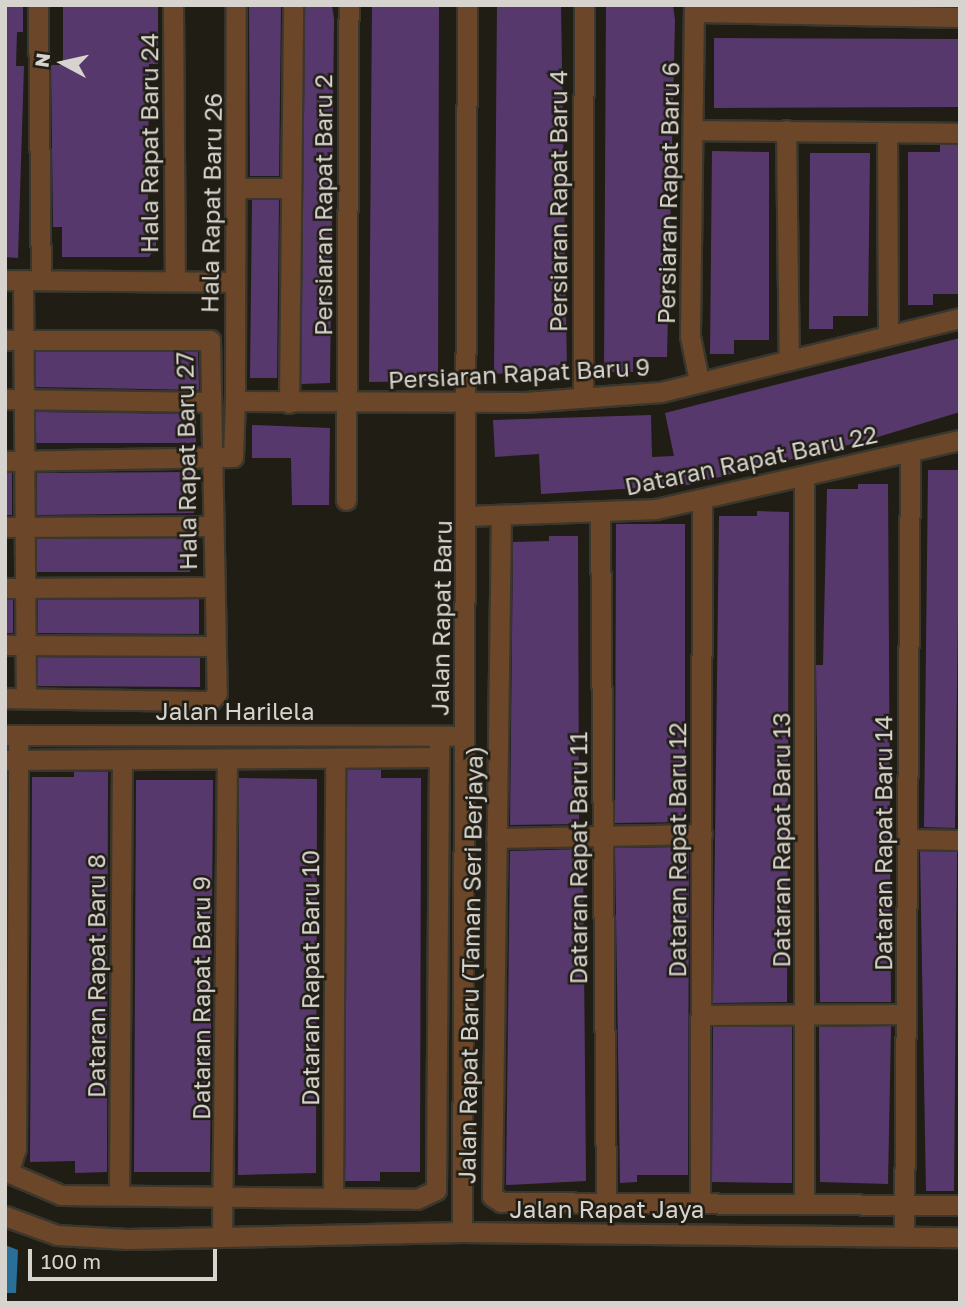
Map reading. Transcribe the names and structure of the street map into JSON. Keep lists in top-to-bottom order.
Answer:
{
  "streets": {
    "street": [
      "Hala Rapat Baru 24",
      "Persiaran Rapat Baru 6",
      "Persiaran Rapat Baru 4",
      "Hala Rapat Baru 26",
      "Persiaran Rapat Baru 2",
      "Persiaran Rapat Baru 9",
      "Dataran Rapat Baru 22",
      "Hala Rapat Baru 27",
      "Jalan Rapat Baru",
      "Jalan Harilela",
      "Dataran Rapat Baru 13",
      "Dataran Rapat Baru 14",
      "Dataran Rapat Baru 12",
      "Dataran Rapat Baru 11",
      "Jalan Rapat Baru (Taman Seri Berjaya)",
      "Dataran Rapat Baru 8",
      "Dataran Rapat Baru 10",
      "Dataran Rapat Baru 9",
      "Jalan Rapat Jaya"
    ]
  },
  "crossings": [
    ["Persiaran Rapat Baru 6", "Persiaran Rapat Baru 9"],
    ["Persiaran Rapat Baru 4", "Persiaran Rapat Baru 9"],
    ["Hala Rapat Baru 26", "Persiaran Rapat Baru 9"],
    ["Persiaran Rapat Baru 2", "Persiaran Rapat Baru 9"],
    ["Persiaran Rapat Baru 9", "Jalan Rapat Baru"],
    ["Dataran Rapat Baru 22", "Jalan Rapat Baru"],
    ["Dataran Rapat Baru 22", "Dataran Rapat Baru 13"],
    ["Dataran Rapat Baru 22", "Dataran Rapat Baru 14"],
    ["Dataran Rapat Baru 22", "Dataran Rapat Baru 12"],
    ["Dataran Rapat Baru 22", "Dataran Rapat Baru 11"],
    ["Dataran Rapat Baru 22", "Jalan Rapat Baru (Taman Seri Berjaya)"],
    ["Jalan Rapat Baru", "Jalan Harilela"],
    ["Jalan Rapat Baru", "Dataran Rapat Baru 10"],
    ["Jalan Rapat Baru", "Jalan Rapat Jaya"],
    ["Dataran Rapat Baru 13", "Jalan Rapat Baru (Taman Seri Berjaya)"],
    ["Dataran Rapat Baru 14", "Jalan Rapat Baru (Taman Seri Berjaya)"],
    ["Dataran Rapat Baru 14", "Jalan Rapat Jaya"],
    ["Dataran Rapat Baru 12", "Jalan Rapat Baru (Taman Seri Berjaya)"],
    ["Dataran Rapat Baru 11", "Jalan Rapat Baru (Taman Seri Berjaya)"],
    ["Dataran Rapat Baru 9", "Jalan Rapat Jaya"]
  ],
  "scale_bar": "100 m",
  "north": "left"
}
